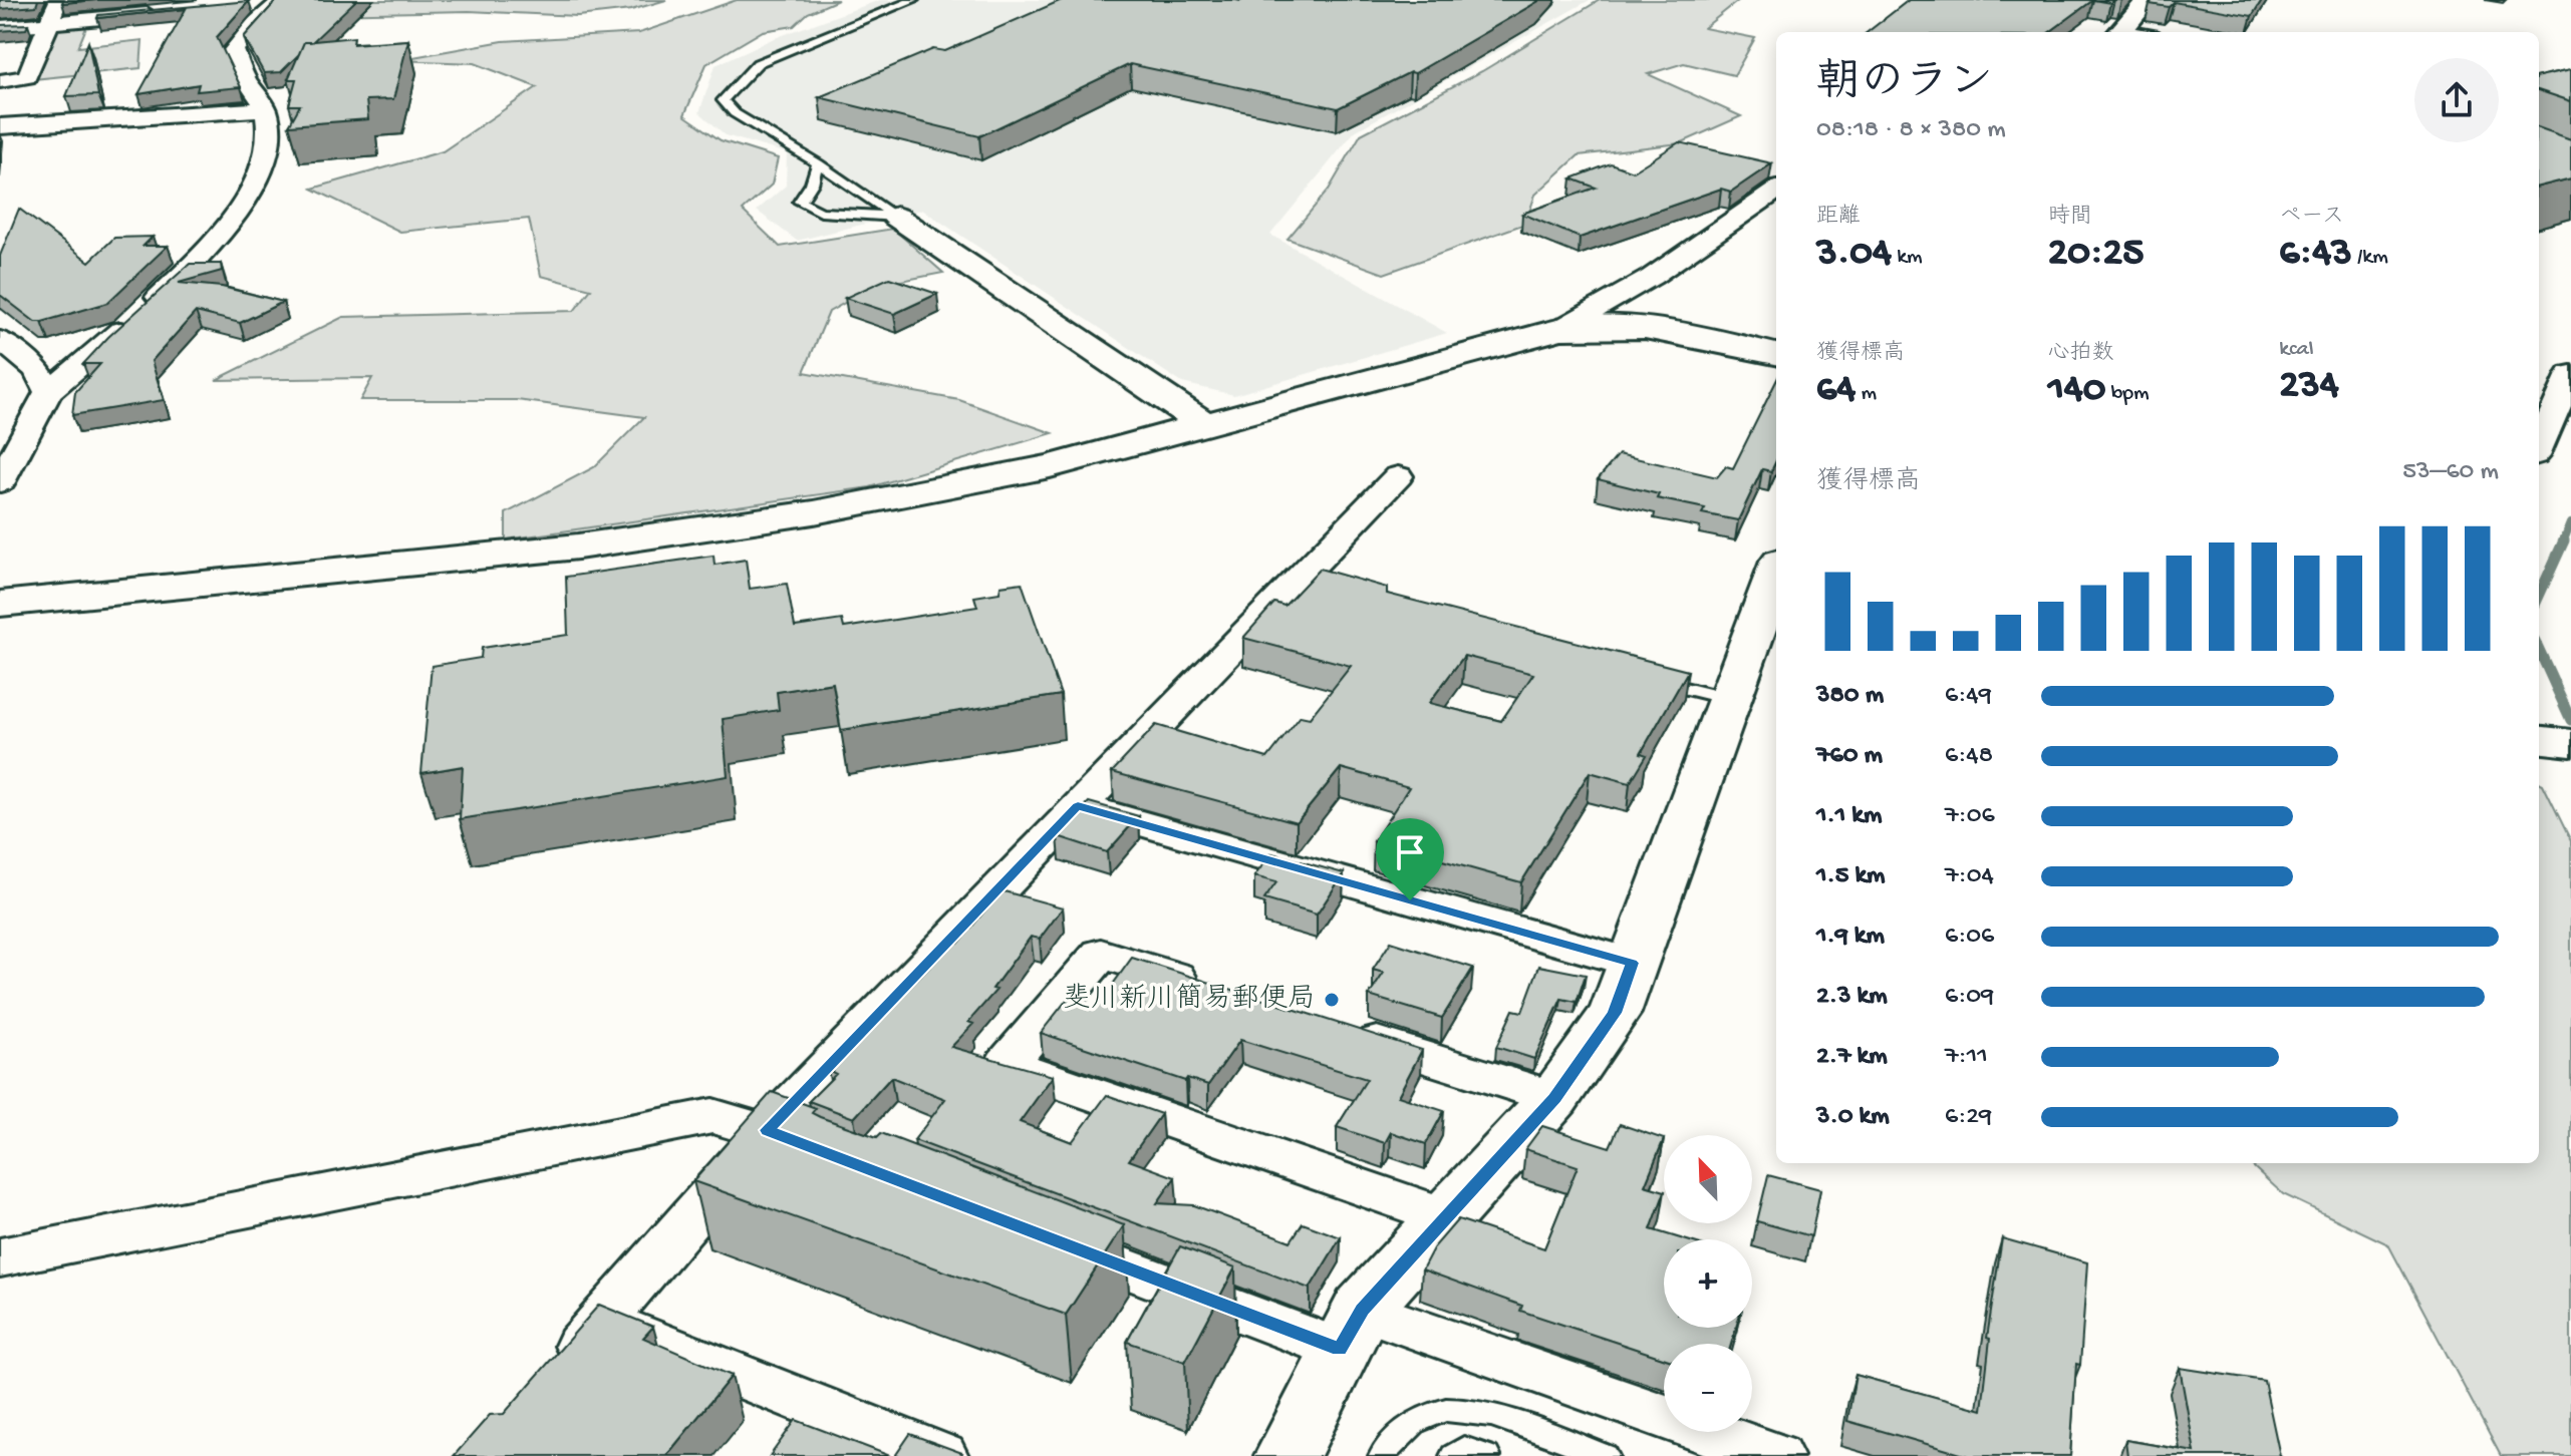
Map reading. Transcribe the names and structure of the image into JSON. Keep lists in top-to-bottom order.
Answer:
{
  "places": ["斐川新川簡易郵便局"],
  "north": "top left",
  "page": {
    "heading": ["朝のラン", "08:18 · 8 × 380 m"],
    "stats": [
      ["距離", "3.04 km"],
      ["時間", "20:25"],
      ["ペース", "6:43 /km"],
      ["獲得標高", "64 m"],
      ["心拍数", "140 bpm"],
      ["kcal", "234"]
    ],
    "chart": ["獲得標高", "53–60 m"],
    "list": [
      {
        "name": "380 m",
        "note": "6:49"
      },
      {
        "name": "760 m",
        "note": "6:48"
      },
      {
        "name": "1.1 km",
        "note": "7:06"
      },
      {
        "name": "1.5 km",
        "note": "7:04"
      },
      {
        "name": "1.9 km",
        "note": "6:06"
      },
      {
        "name": "2.3 km",
        "note": "6:09"
      },
      {
        "name": "2.7 km",
        "note": "7:11"
      },
      {
        "name": "3.0 km",
        "note": "6:29"
      }
    ],
    "map_buttons": ["+", "−"]
  }
}
